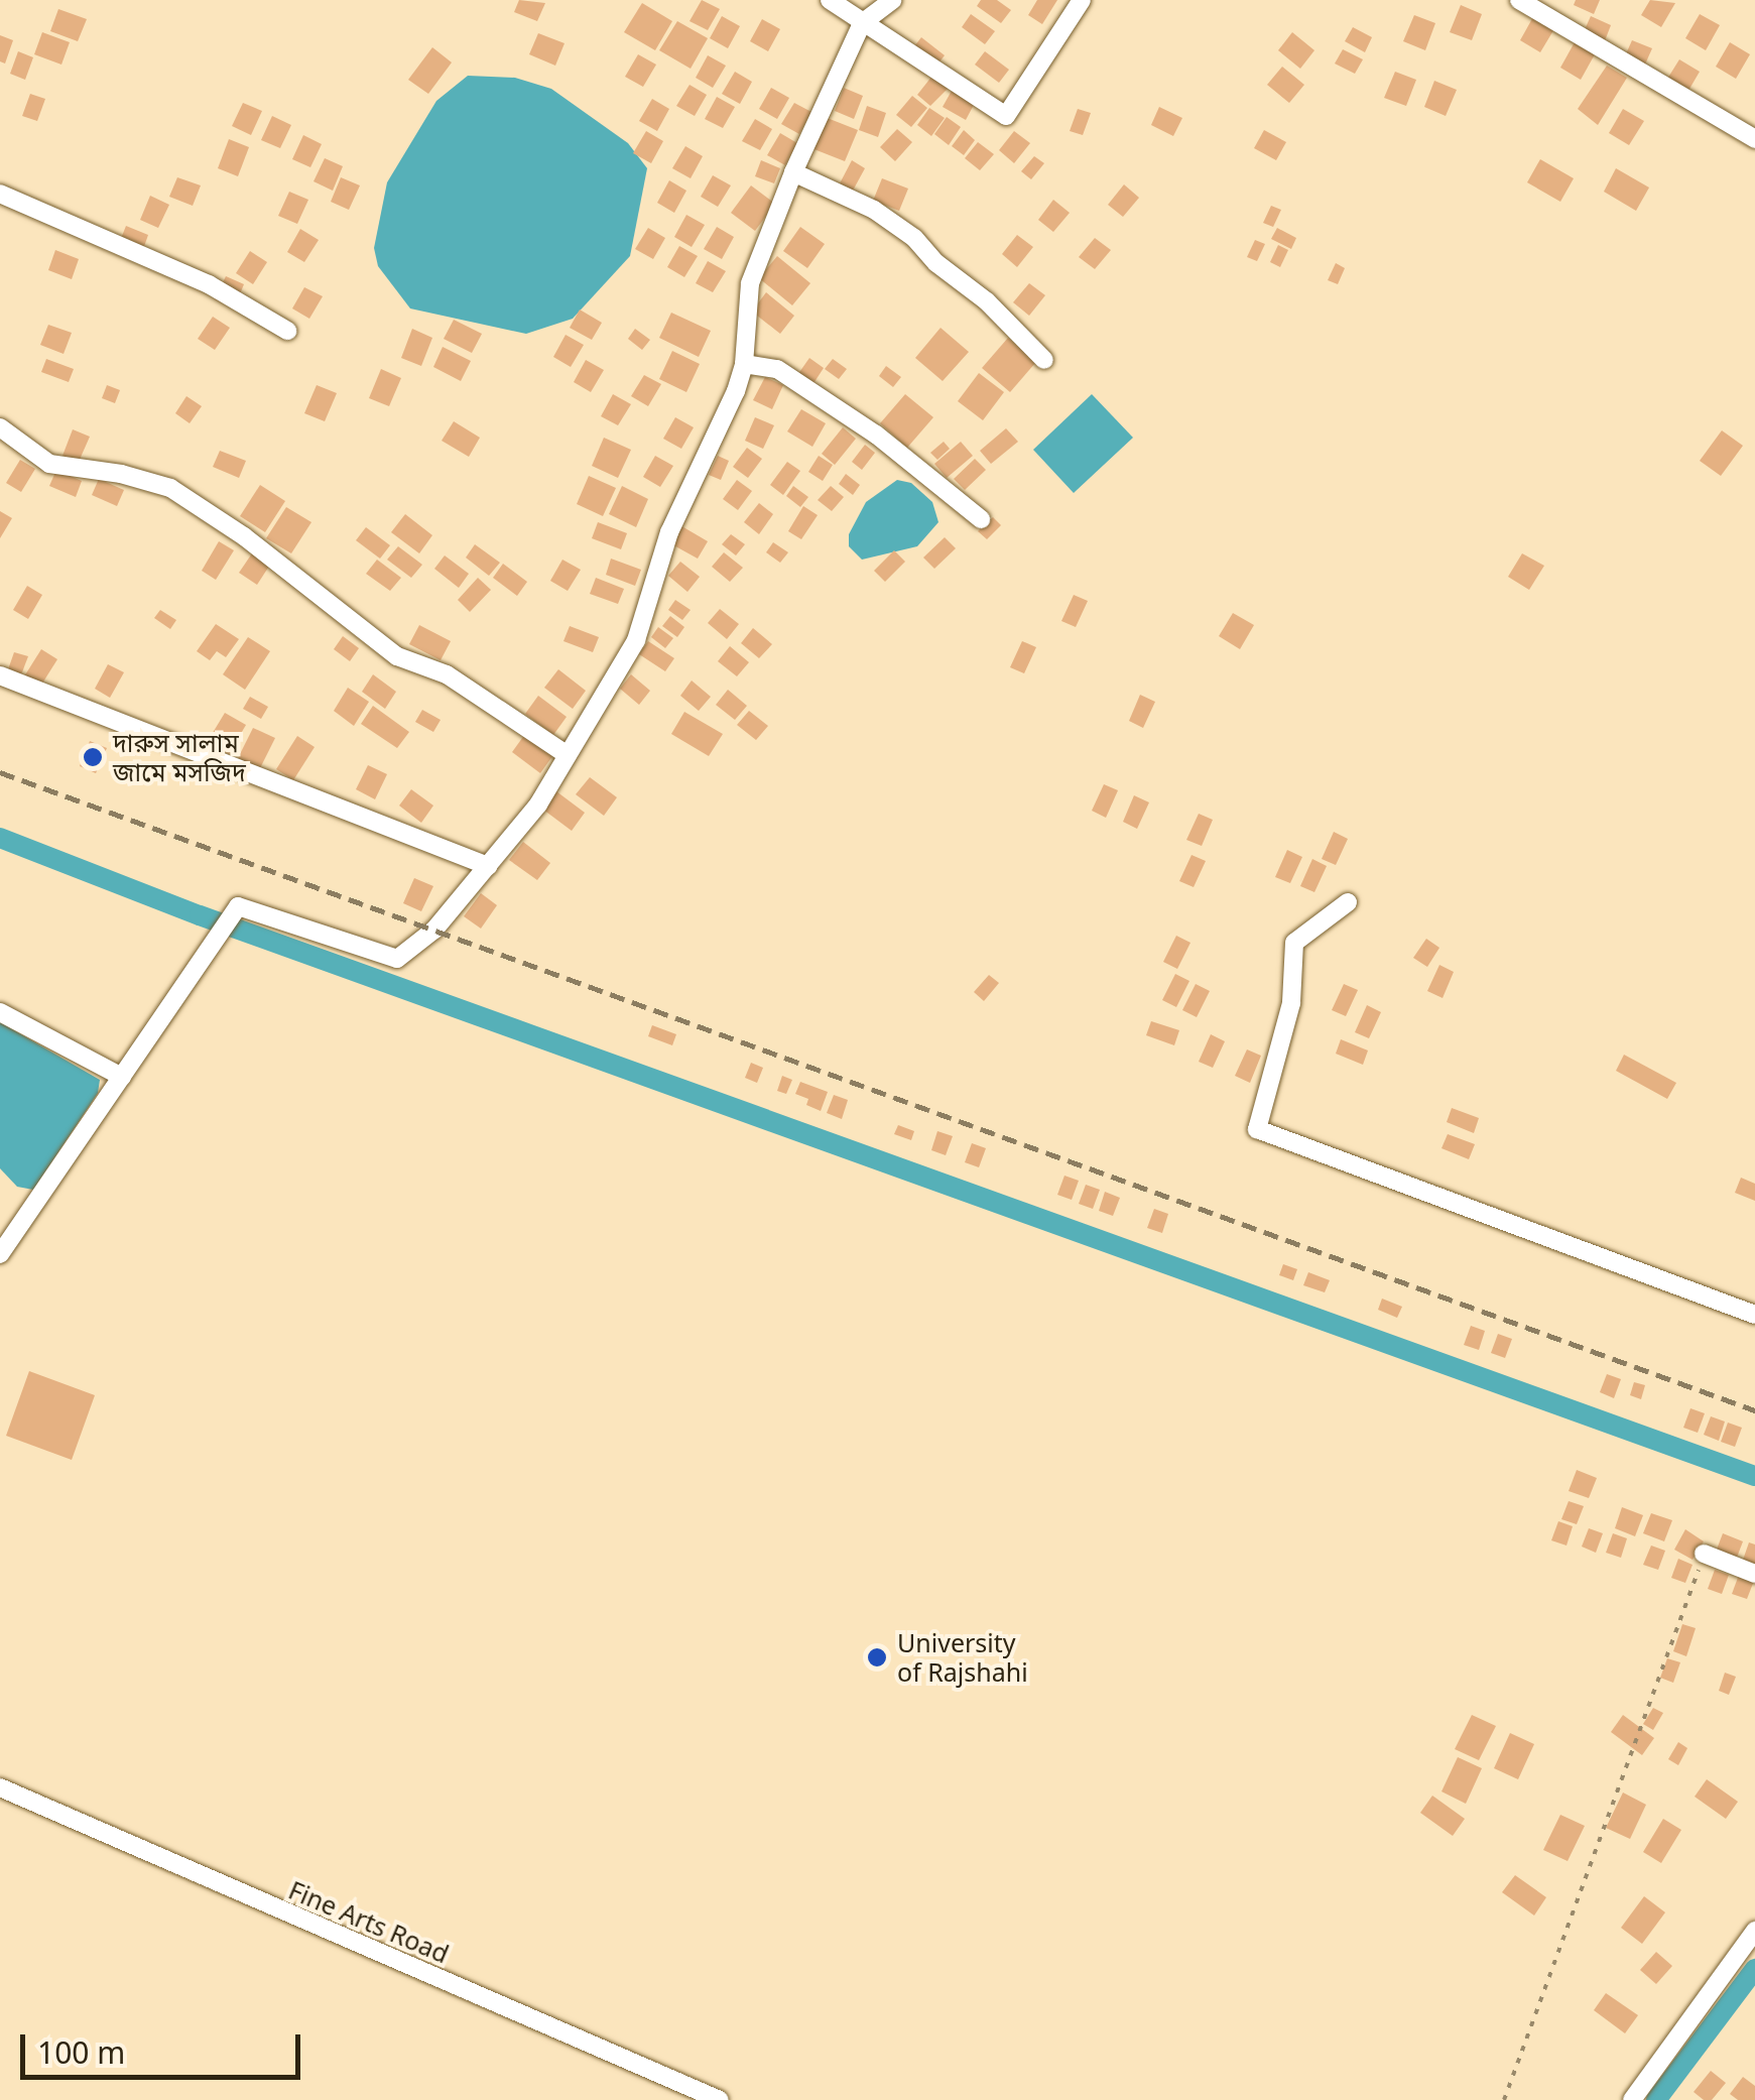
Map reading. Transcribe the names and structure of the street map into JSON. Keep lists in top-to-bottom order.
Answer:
{
  "streets": {
    "street": ["Fine Arts Road"]
  },
  "places": ["দারুস সালাম জামে মসজিদ", "University of Rajshahi"],
  "scale_bar": "100 m"
}
